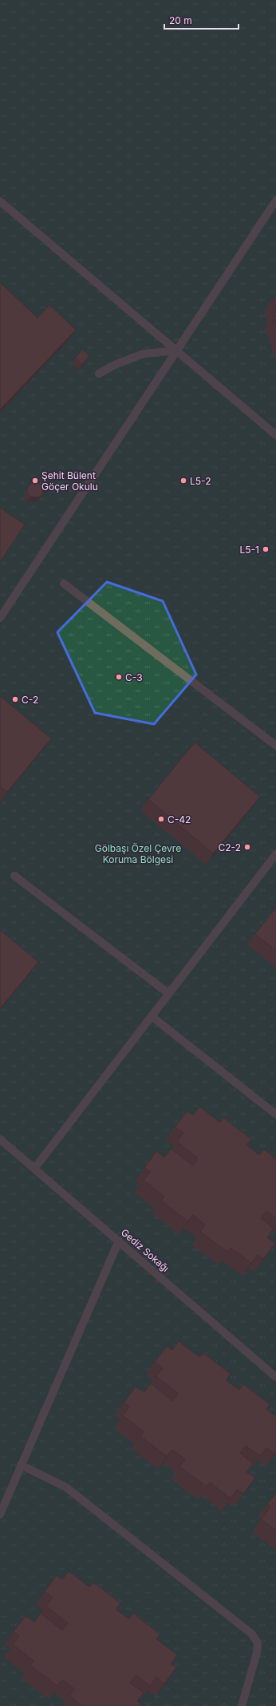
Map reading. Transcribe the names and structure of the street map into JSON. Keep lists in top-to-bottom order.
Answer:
{
  "streets": {
    "street": ["Gediz Sokağı"]
  },
  "parks": ["Gölbaşı Özel Çevre Koruma Bölgesi"],
  "places": [
    "Şehit Bülent Göçer Okulu",
    "L5-2",
    "L5-1",
    "C-3",
    "C-2",
    "C-42",
    "C2-2"
  ],
  "scale_bar": "20 m"
}
